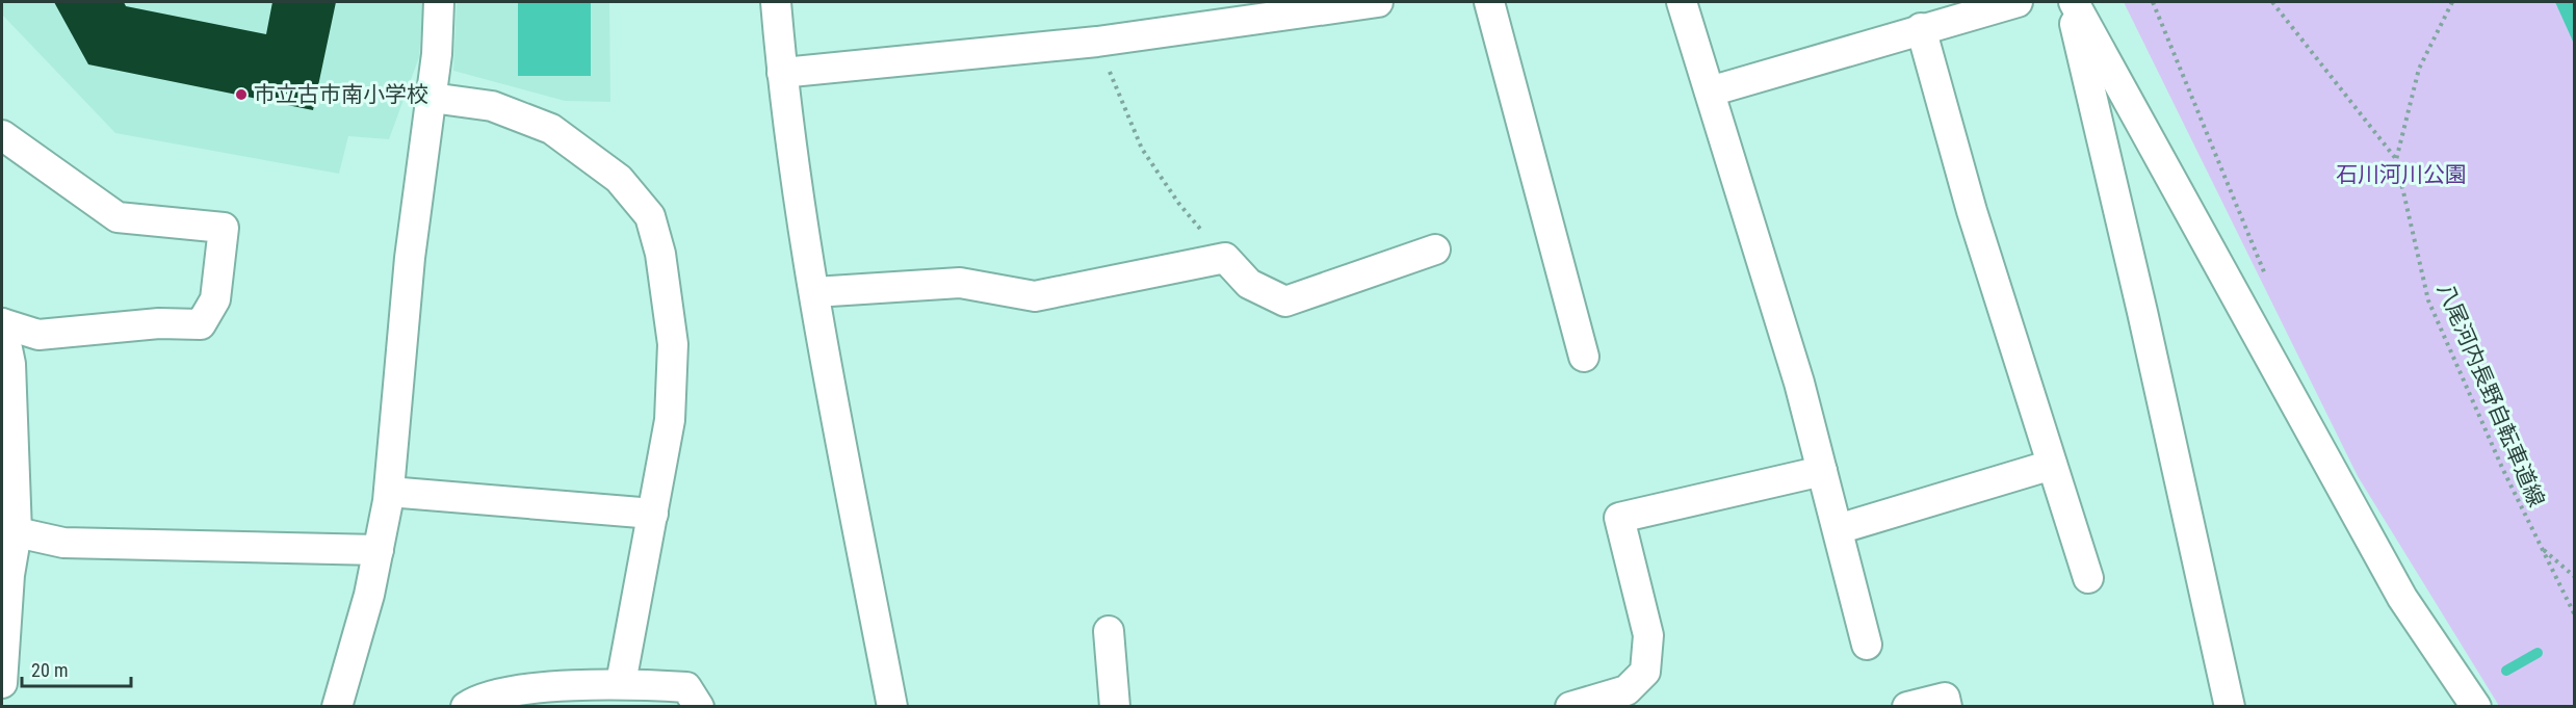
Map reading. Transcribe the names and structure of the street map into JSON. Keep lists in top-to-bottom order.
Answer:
{
  "streets": {
    "path": ["八尾河内長野自転車道線"]
  },
  "parks": ["石川河川公園"],
  "places": ["市立古市南小学校"],
  "scale_bar": "20 m"
}
